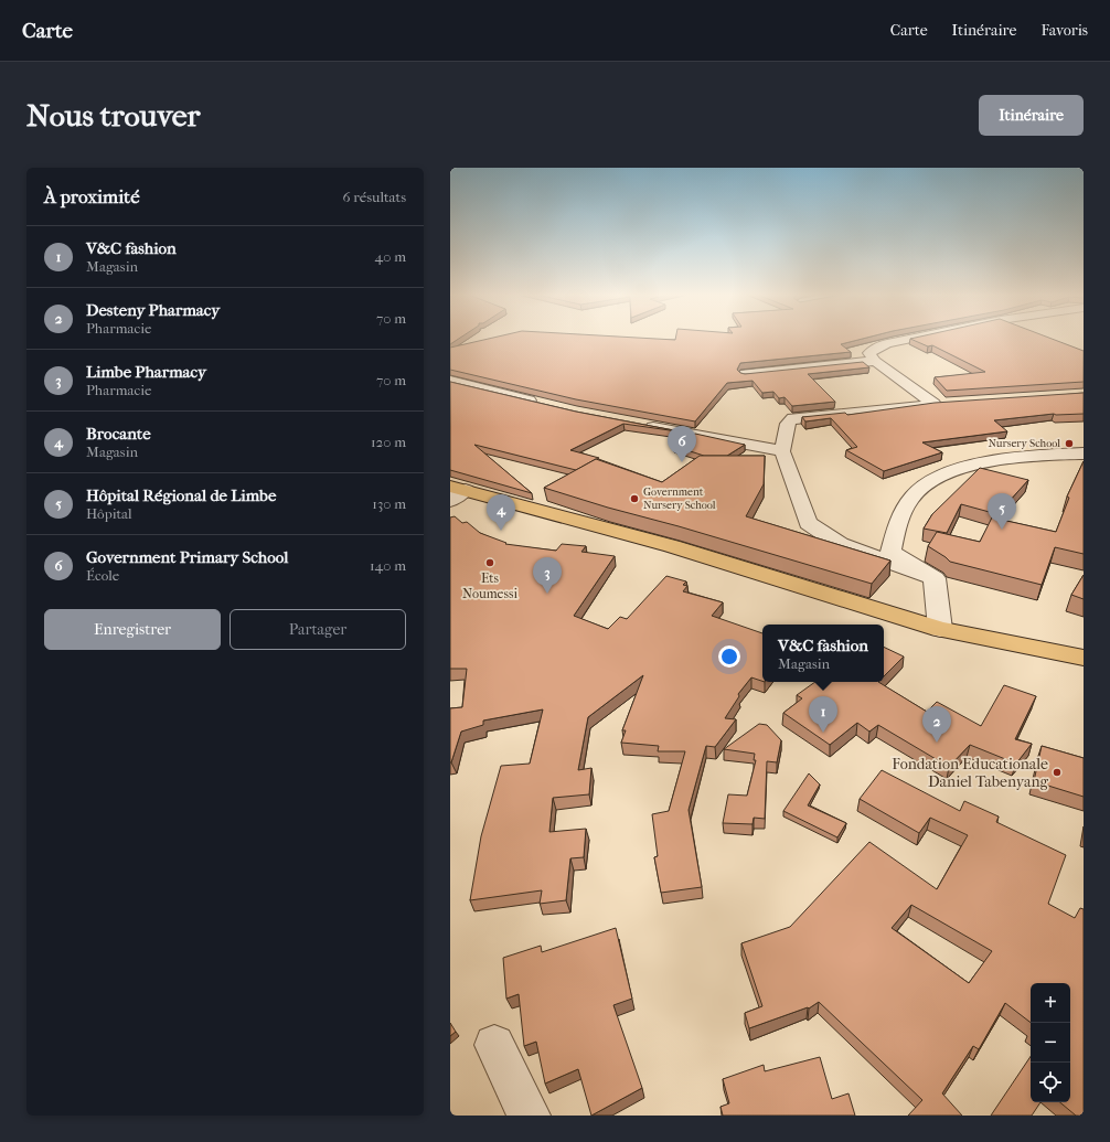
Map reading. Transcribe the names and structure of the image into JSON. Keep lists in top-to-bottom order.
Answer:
{
  "places": [
    "Nursery School",
    "Government Nursery School",
    "Ets Noumessi",
    "Fondation Educationale Daniel Tabenyang"
  ],
  "page": {
    "header": "Carte",
    "nav": ["Carte", "Itinéraire", "Favoris"],
    "buttons": [
      "Itinéraire",
      ["Enregistrer", "Partager"]
    ],
    "title": "Nous trouver",
    "heading": ["À proximité", "6 résultats"],
    "list": [
      {
        "mark": "1",
        "name": "V&C fashion",
        "note": "Magasin",
        "value": "40 m"
      },
      {
        "mark": "2",
        "name": "Desteny Pharmacy",
        "note": "Pharmacie",
        "value": "70 m"
      },
      {
        "mark": "3",
        "name": "Limbe Pharmacy",
        "note": "Pharmacie",
        "value": "70 m"
      },
      {
        "mark": "4",
        "name": "Brocante",
        "note": "Magasin",
        "value": "120 m"
      },
      {
        "mark": "5",
        "name": "Hôpital Régional de Limbe",
        "note": "Hôpital",
        "value": "130 m"
      },
      {
        "mark": "6",
        "name": "Government Primary School",
        "note": "École",
        "value": "140 m"
      }
    ],
    "pins": [
      "6",
      "5",
      "4",
      "3",
      "1",
      "2"
    ],
    "popup": ["V&C fashion", "Magasin"],
    "map_buttons": ["+", "−"]
  }
}
